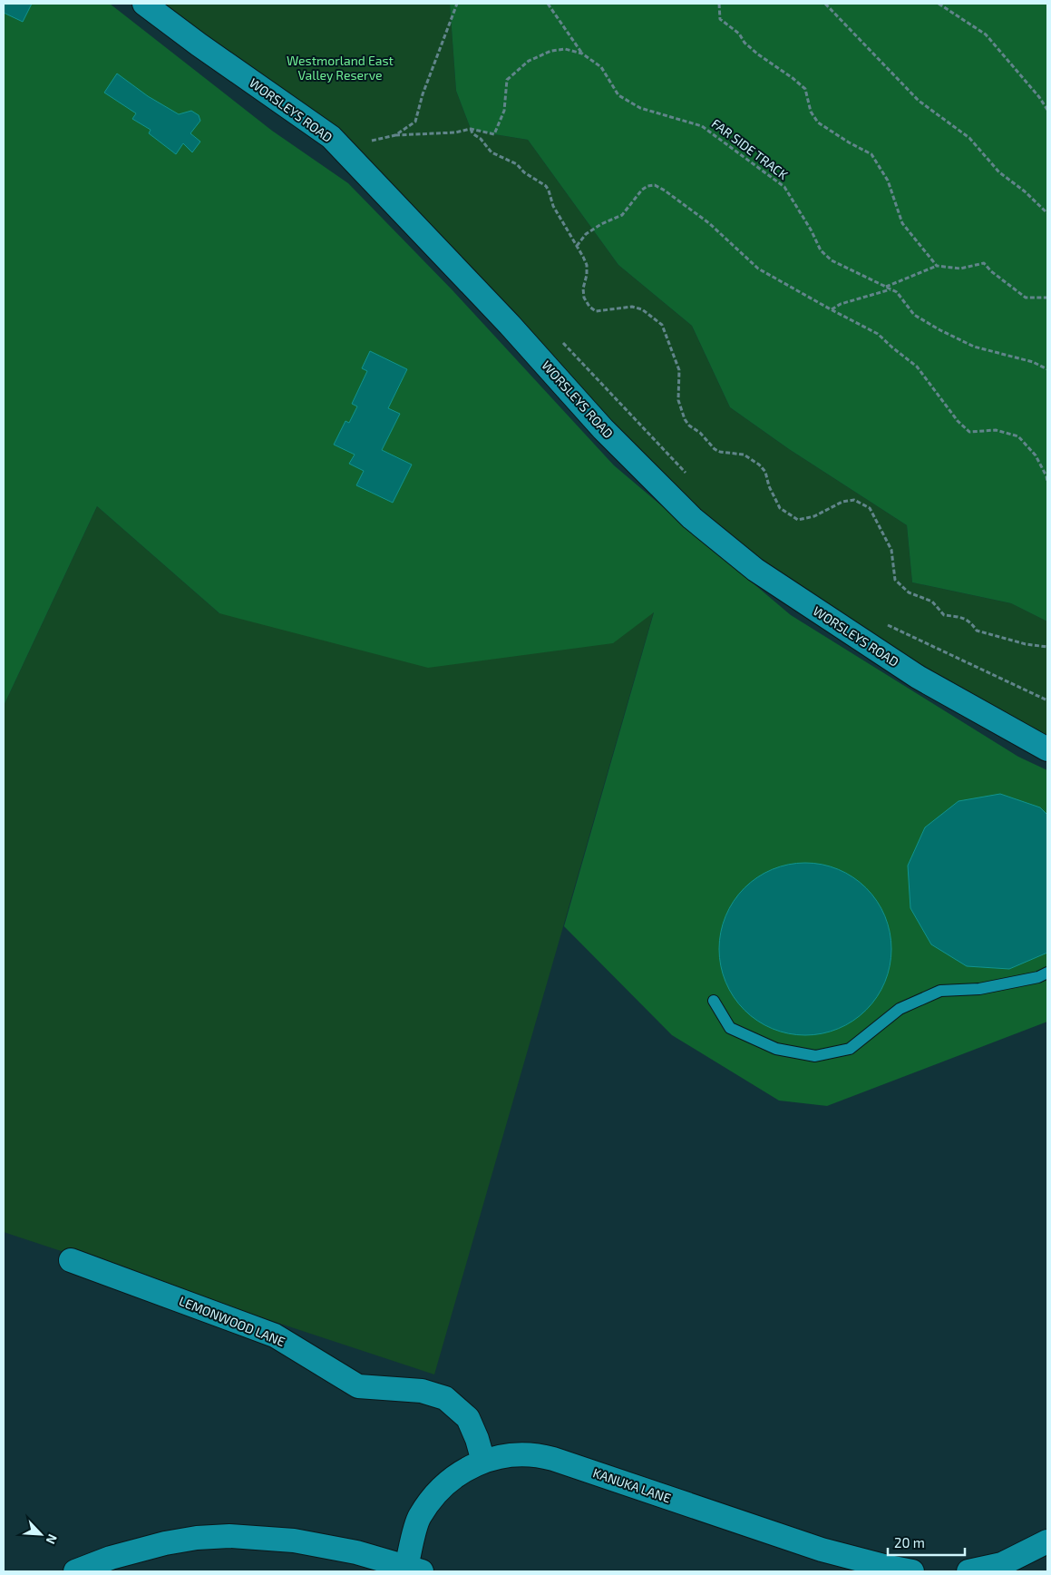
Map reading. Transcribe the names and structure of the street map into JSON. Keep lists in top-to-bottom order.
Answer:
{
  "streets": {
    "street": ["WORSLEYS ROAD", "LEMONWOOD LANE", "KANUKA LANE"],
    "path": ["FAR SIDE TRACK"]
  },
  "crossings": [
    ["LEMONWOOD LANE", "KANUKA LANE"]
  ],
  "parks": ["Westmorland East Valley Reserve"],
  "scale_bar": "20 m",
  "north": "bottom right"
}
